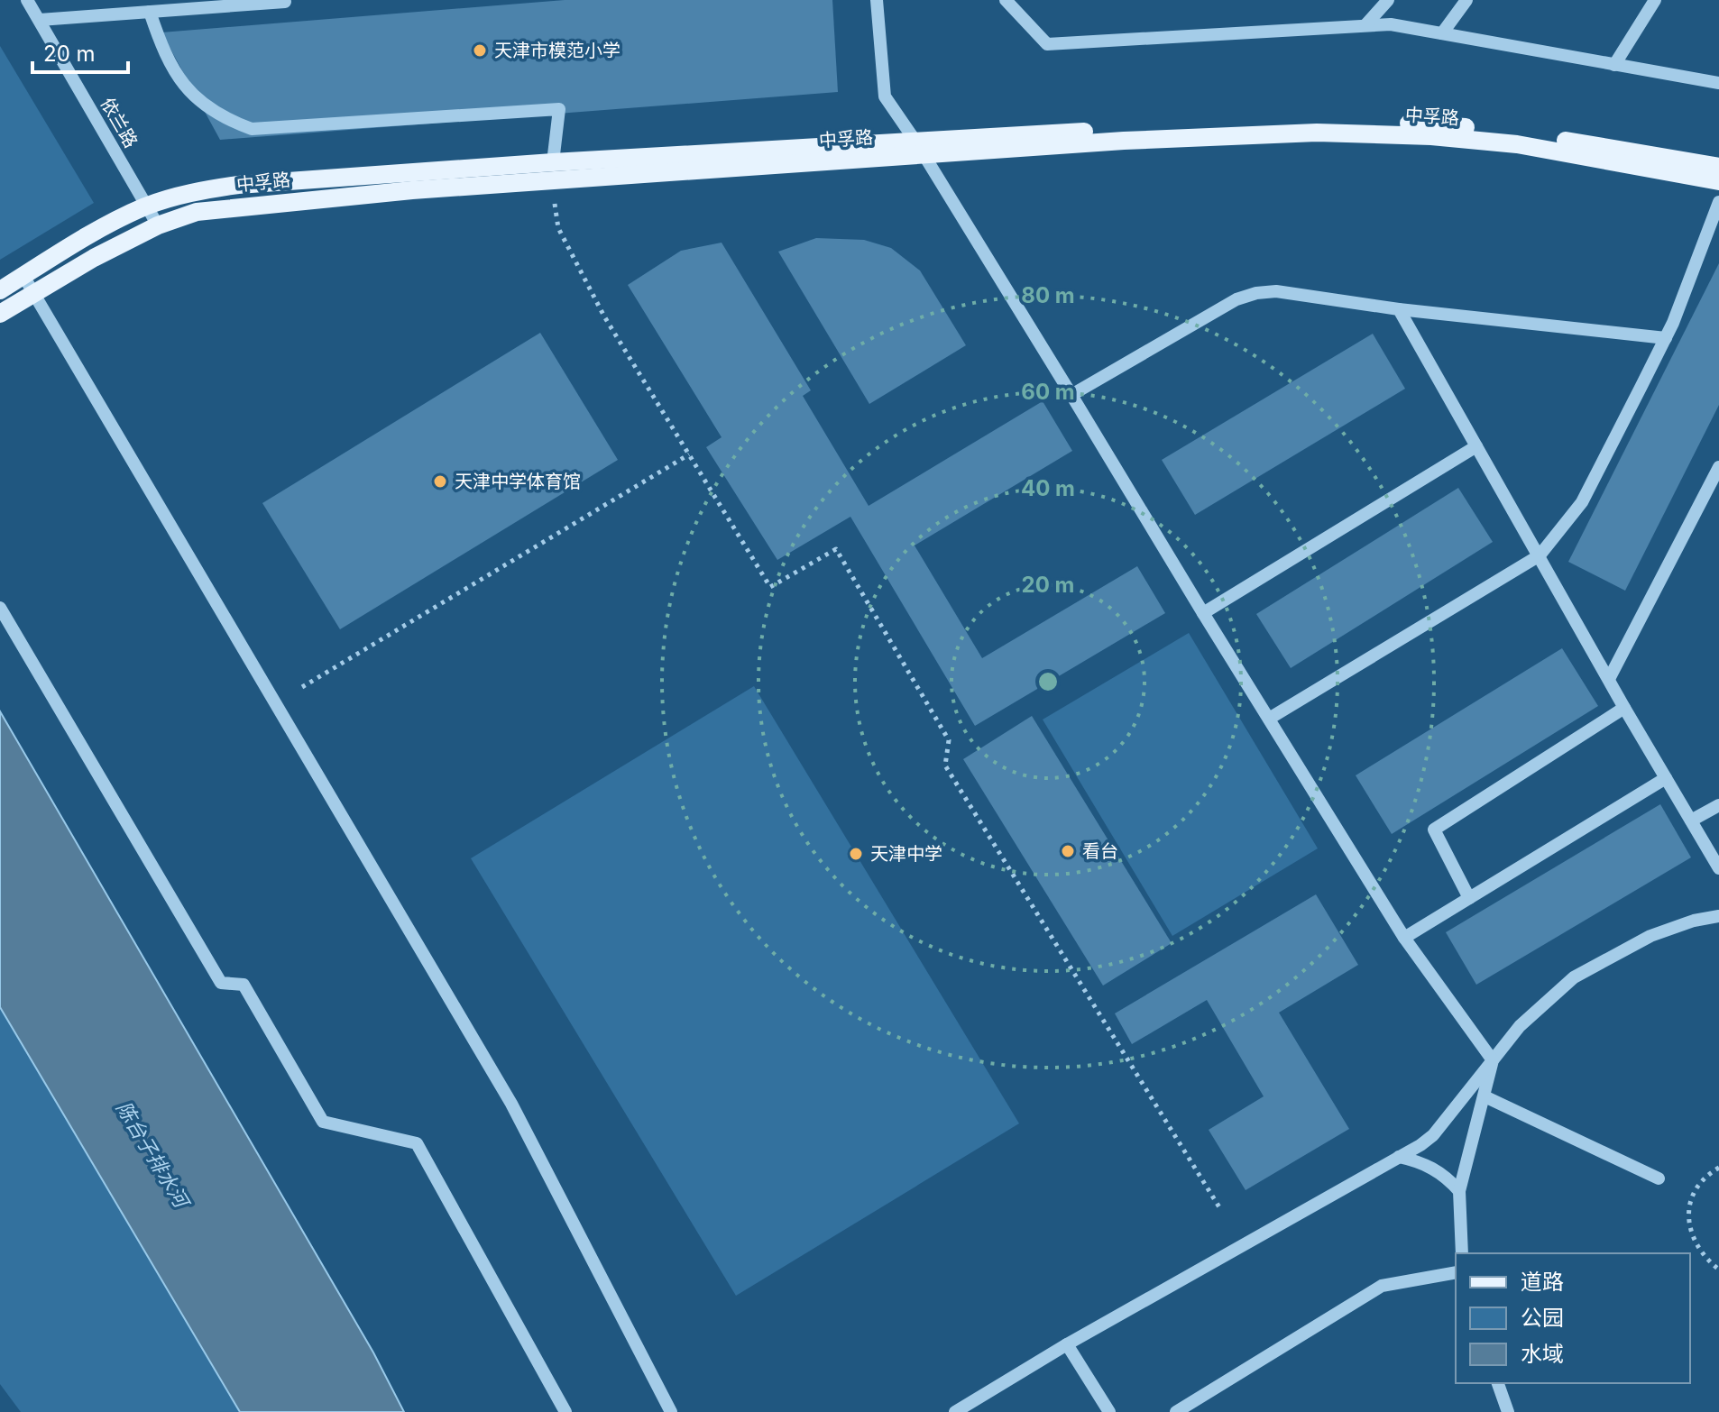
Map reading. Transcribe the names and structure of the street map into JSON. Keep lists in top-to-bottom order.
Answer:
{
  "streets": {
    "main road": ["中孚路"],
    "street": ["依兰路"]
  },
  "crossings": [
    ["中孚路", "依兰路"]
  ],
  "water": ["陈台子排水河"],
  "places": [
    "天津市模范小学",
    "天津中学体育馆",
    "看台",
    "天津中学"
  ],
  "legend": ["道路", "公园", "水域"],
  "scale_bar": "20 m",
  "rings": [
    "80 m",
    "60 m",
    "40 m",
    "20 m"
  ]
}
